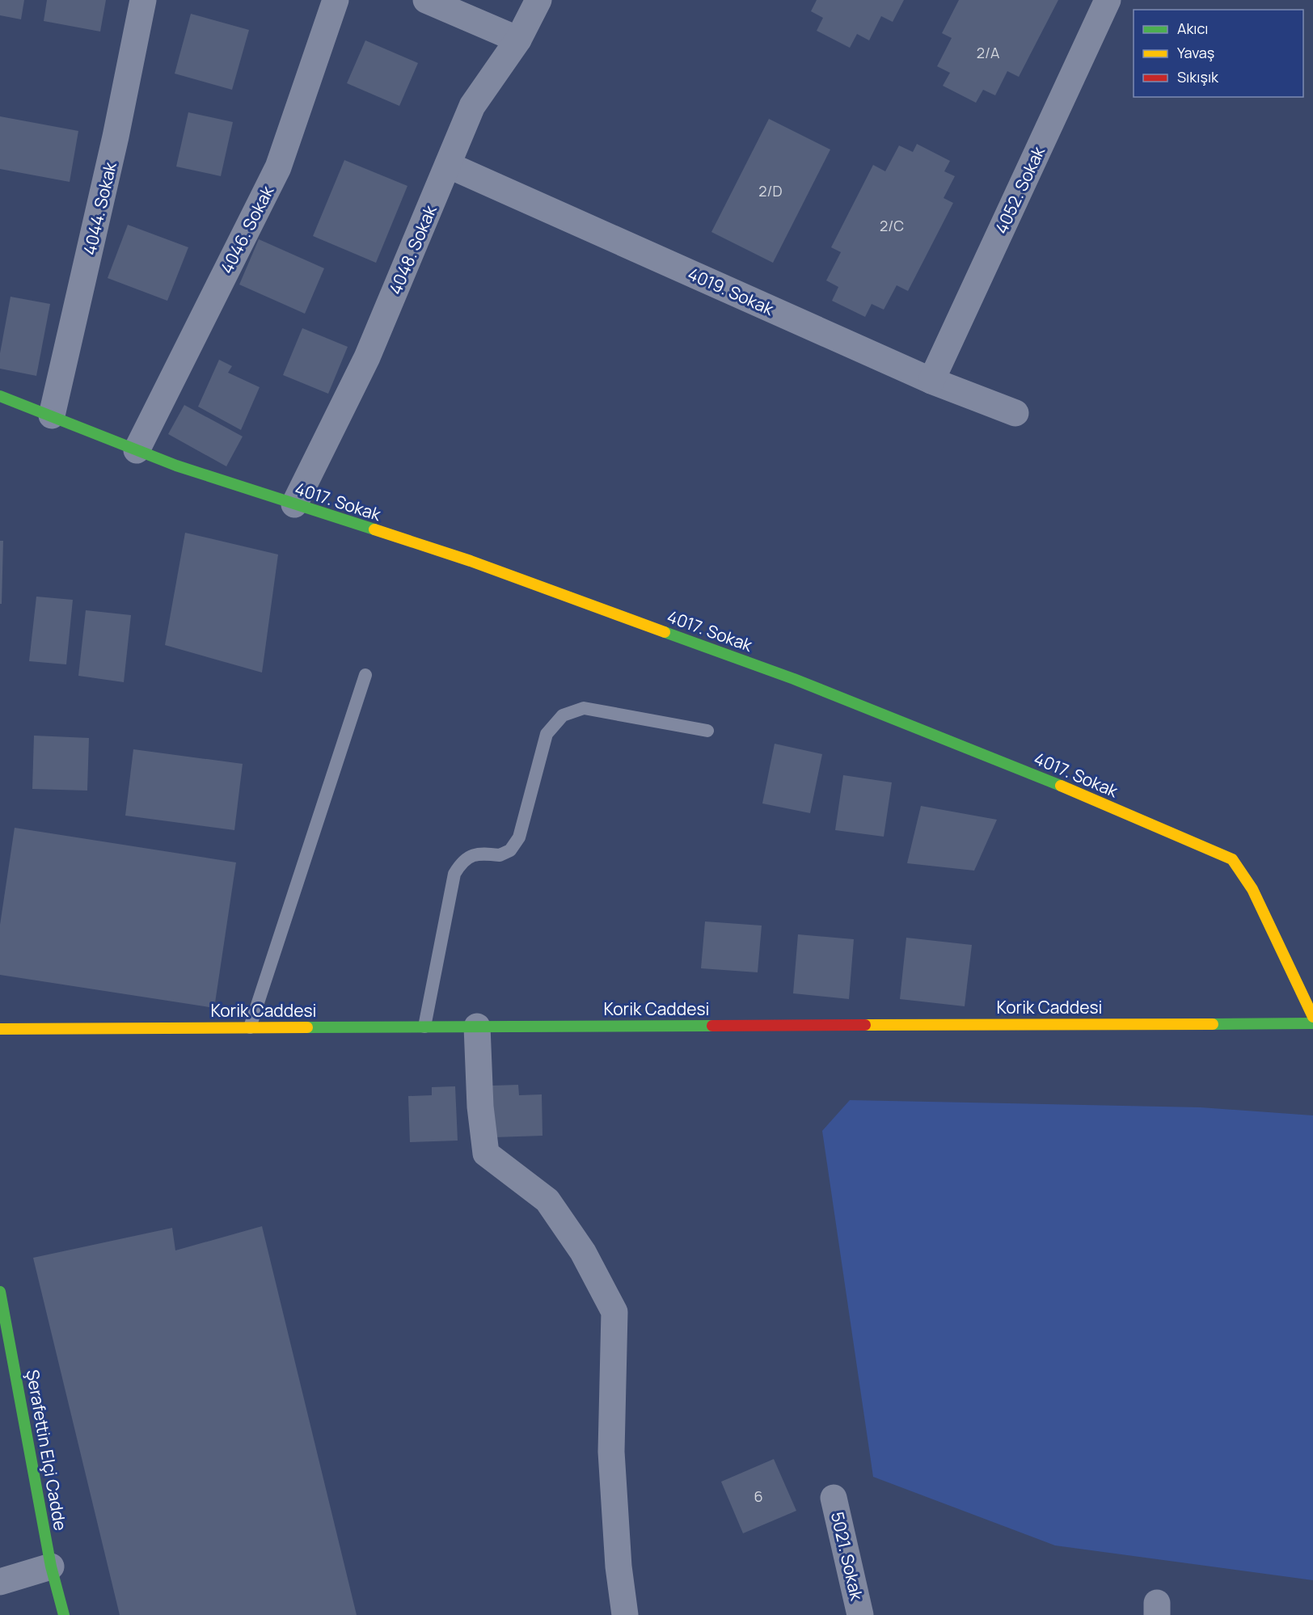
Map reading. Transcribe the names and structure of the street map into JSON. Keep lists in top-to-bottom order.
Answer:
{
  "streets": {
    "street": [
      "4052. Sokak",
      "4044. Sokak",
      "4046. Sokak",
      "4048. Sokak",
      "4019. Sokak",
      "4017. Sokak",
      "Korik Caddesi",
      "Şerafettin Elçi Cadde",
      "5021. Sokak"
    ]
  },
  "crossings": [
    ["4052. Sokak", "4019. Sokak"],
    ["4044. Sokak", "4017. Sokak"],
    ["4046. Sokak", "4017. Sokak"],
    ["4048. Sokak", "4019. Sokak"],
    ["4048. Sokak", "4017. Sokak"]
  ],
  "house_numbers": [
    "2/A",
    "2/D",
    "2/C",
    "6"
  ],
  "legend": ["Akıcı", "Yavaş", "Sıkışık"]
}
